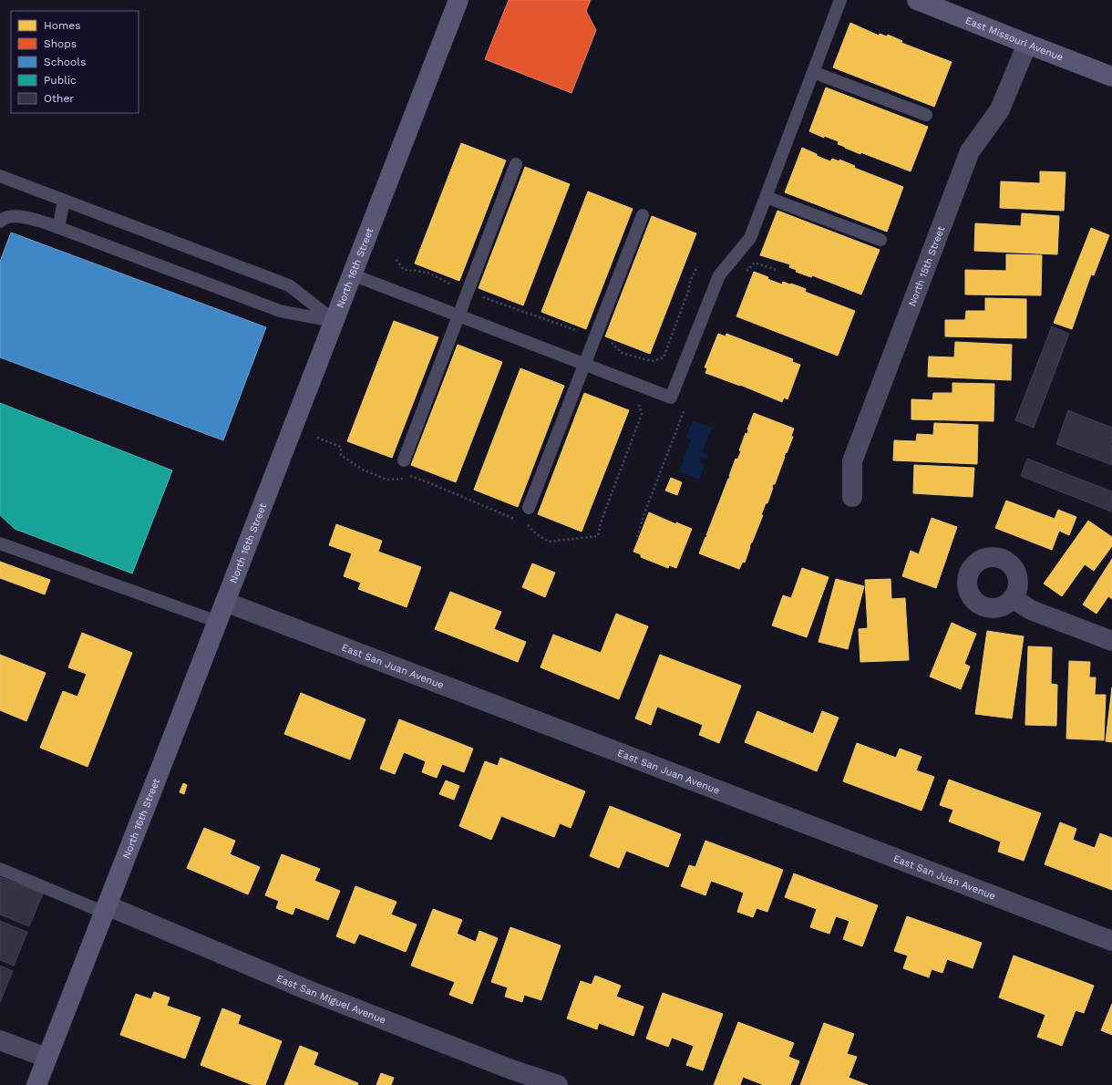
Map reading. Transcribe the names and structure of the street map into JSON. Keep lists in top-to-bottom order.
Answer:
{
  "streets": {
    "main road": ["East Missouri Avenue", "North 16th Street"],
    "street": ["North 15th Street", "East San Juan Avenue", "East San Miguel Avenue"]
  },
  "crossings": [
    ["East Missouri Avenue", "North 15th Street"],
    ["North 16th Street", "East San Juan Avenue"],
    ["North 16th Street", "East San Miguel Avenue"]
  ],
  "legend": [
    "Homes",
    "Shops",
    "Schools",
    "Public",
    "Other"
  ]
}
